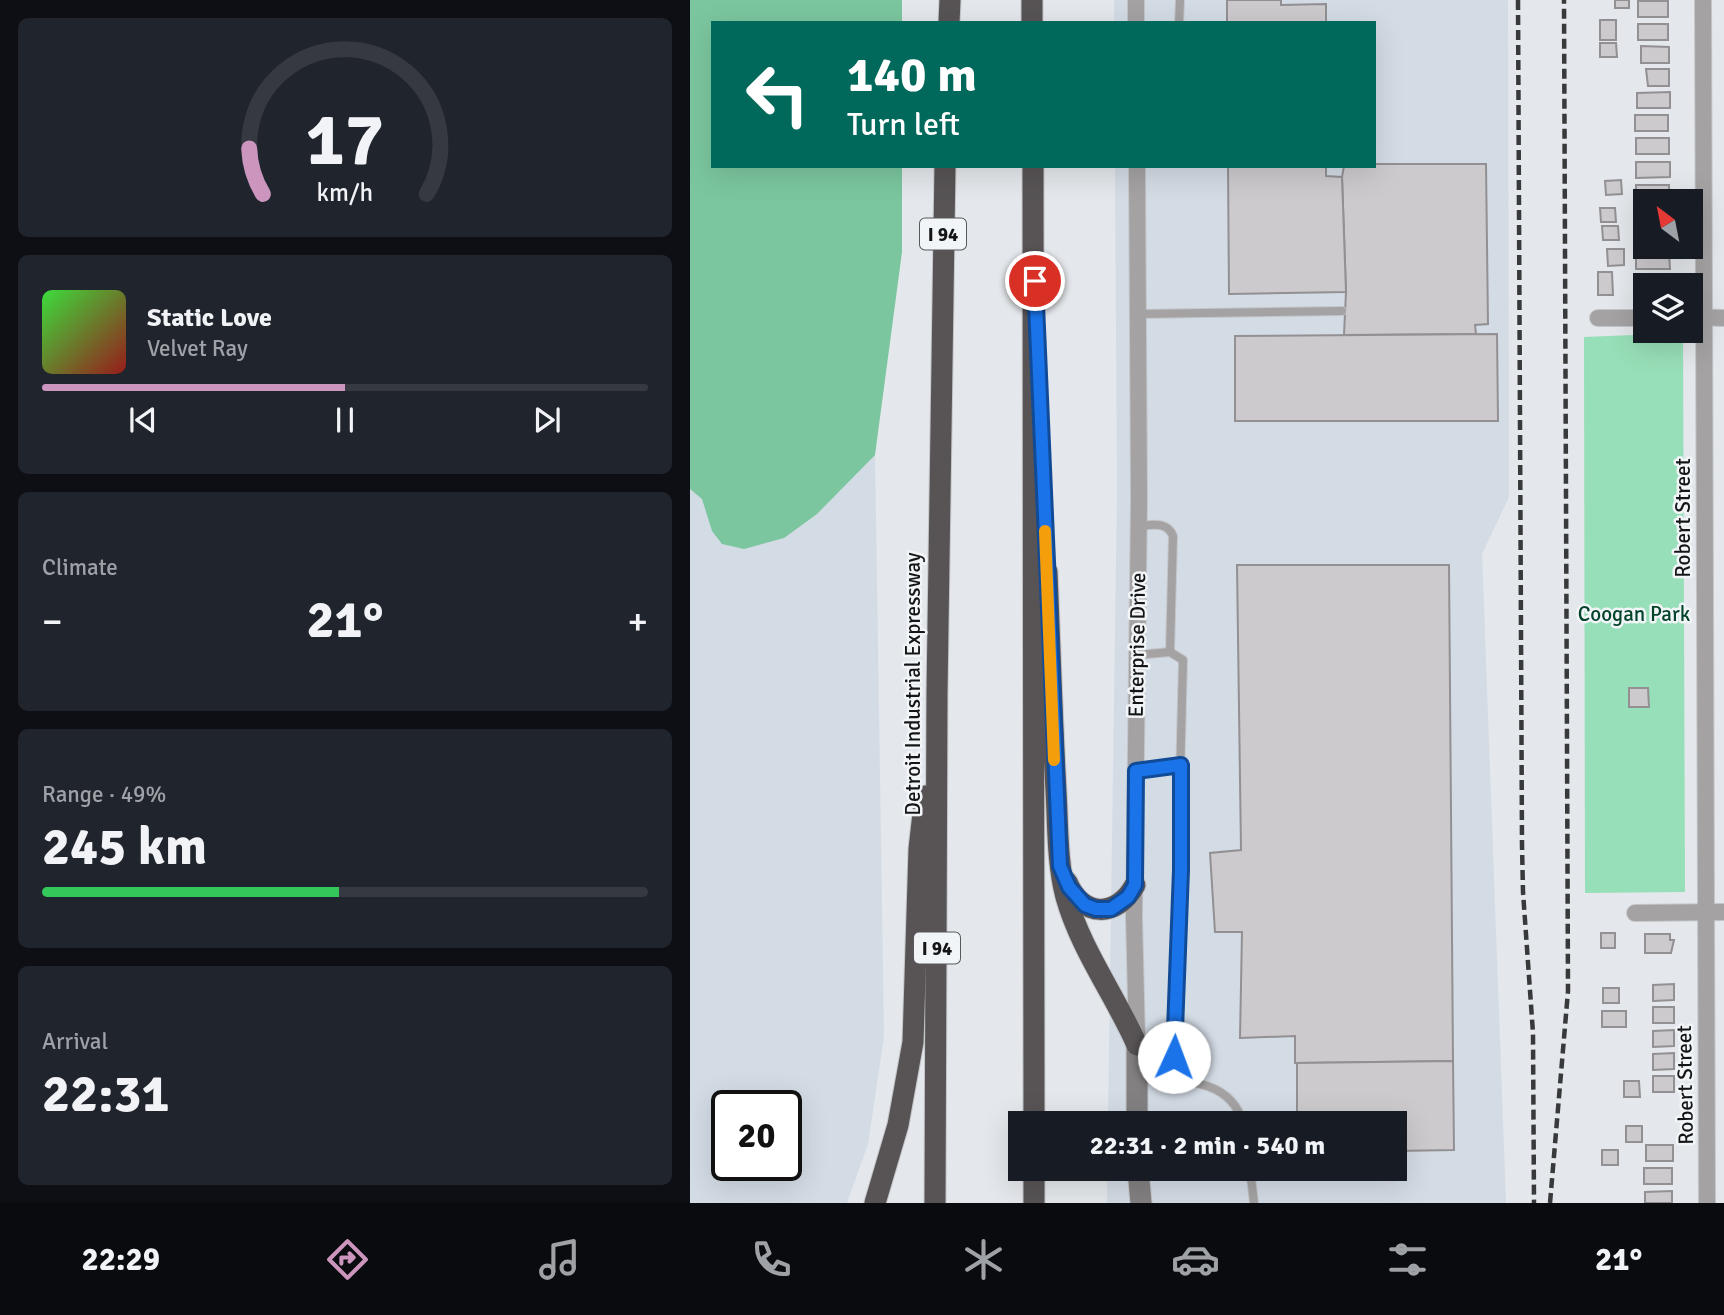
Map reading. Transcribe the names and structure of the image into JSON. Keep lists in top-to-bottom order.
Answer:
{
  "streets": {
    "highway": ["I 94", "Detroit Industrial Expressway"],
    "main road": ["Enterprise Drive"],
    "street": ["Robert Street"]
  },
  "parks": ["Coogan Park"],
  "north": "top left",
  "page": {
    "turn": ["140 m", "Turn left"],
    "song": ["Static Love", "Velvet Ray"],
    "tile": [
      "Climate",
      ["Range · 49%", "245 km"],
      ["Arrival", "22:31"]
    ],
    "heat": ["−", "21°", "+"],
    "limit": "20",
    "trip": "22:31 · 2 min · 540 m",
    "tabs": ["22:29", "21°"],
    "gauge": ["17", "km/h"]
  }
}
